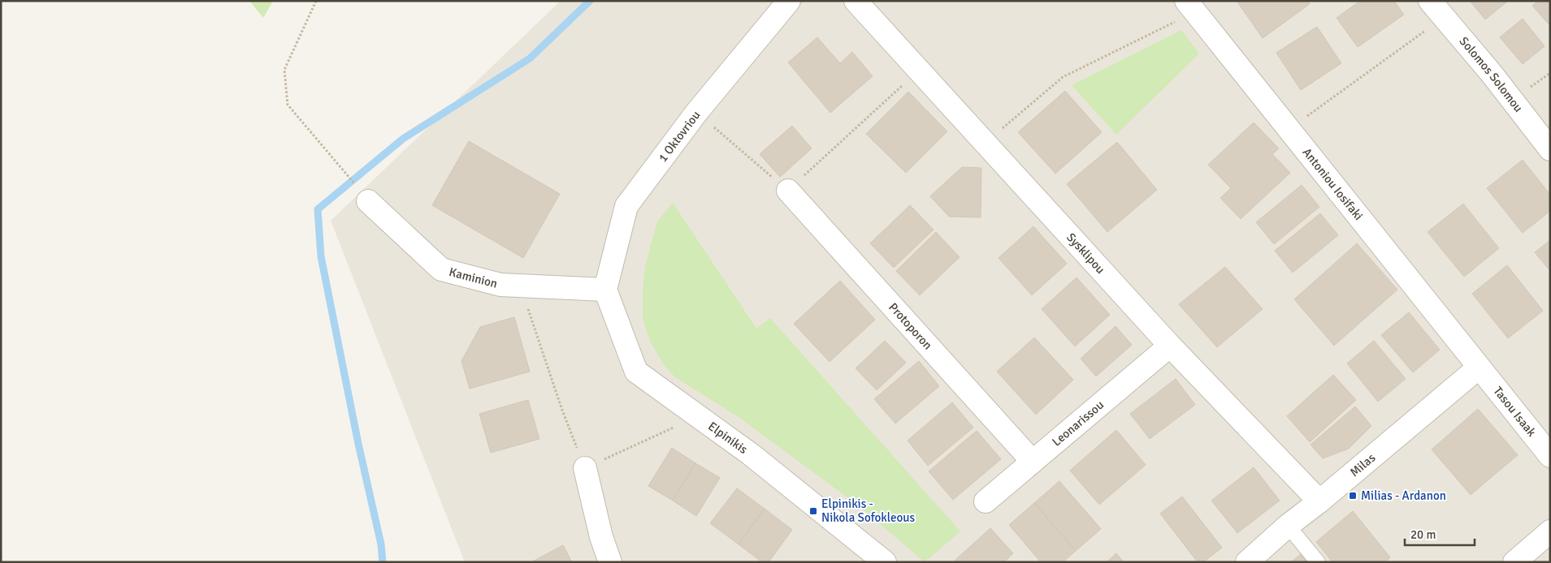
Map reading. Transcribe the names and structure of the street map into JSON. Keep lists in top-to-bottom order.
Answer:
{
  "streets": {
    "street": [
      "Solomos Solomou",
      "1 Oktovriou",
      "Antoniou Iosifaki",
      "Sysklipou",
      "Kaminion",
      "Protoporon",
      "Tasou Isaak",
      "Leonarissou",
      "Elpinikis",
      "Milas"
    ]
  },
  "crossings": [
    ["1 Oktovriou", "Kaminion"],
    ["1 Oktovriou", "Elpinikis"],
    ["Antoniou Iosifaki", "Tasou Isaak"],
    ["Antoniou Iosifaki", "Milas"],
    ["Sysklipou", "Leonarissou"],
    ["Sysklipou", "Milas"],
    ["Kaminion", "Elpinikis"],
    ["Protoporon", "Leonarissou"],
    ["Tasou Isaak", "Milas"]
  ],
  "places": {
    "transit": ["Milias - Ardanon", "Elpinikis - Nikola Sofokleous"]
  },
  "scale_bar": "20 m"
}
